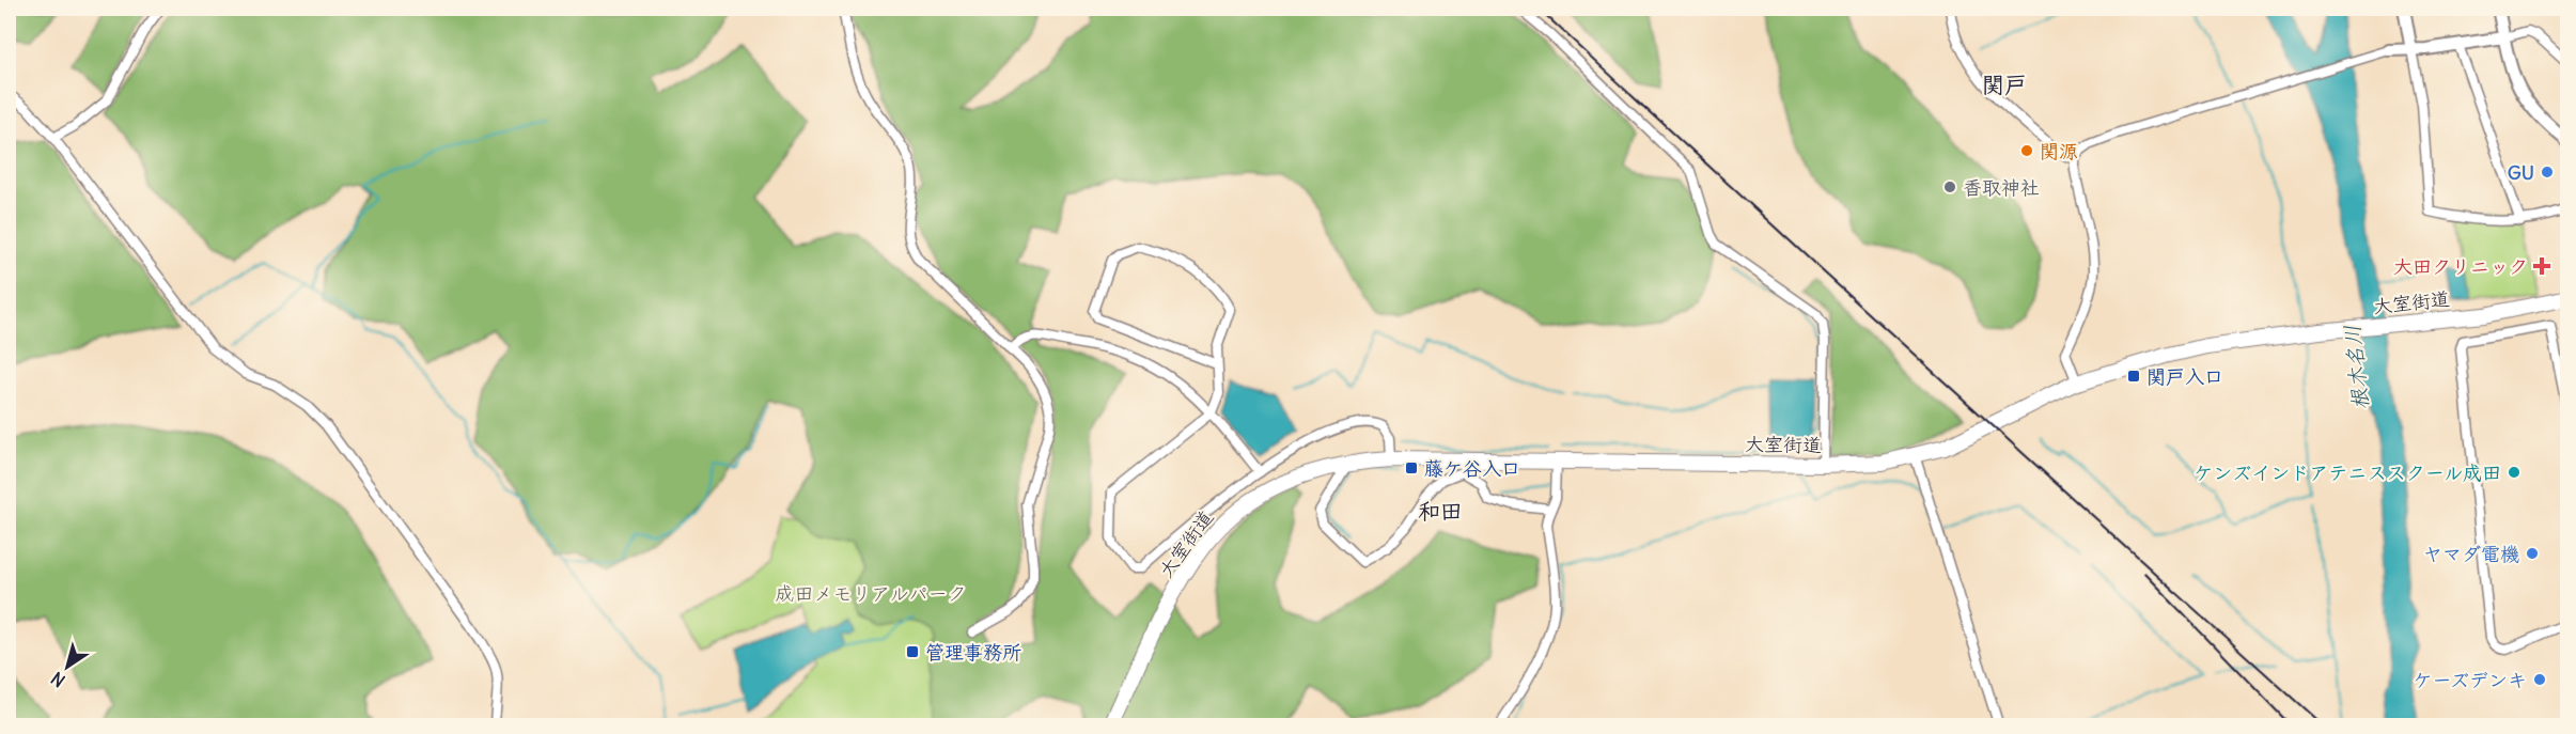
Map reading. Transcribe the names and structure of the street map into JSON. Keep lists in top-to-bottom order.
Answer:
{
  "streets": {
    "main road": ["大室街道"]
  },
  "districts": ["関戸", "和田"],
  "water": ["根木名川"],
  "parks": ["成田メモリアルパーク"],
  "places": {
    "other": [
      "関源",
      "GU",
      "香取神社",
      "ケンズインドアテニススクール成田",
      "ヤマダ電機",
      "ケーズデンキ"
    ],
    "health": ["大田クリニック"],
    "transit": ["関戸入口", "藤ケ谷入口", "管理事務所"]
  },
  "north": "bottom left"
}
